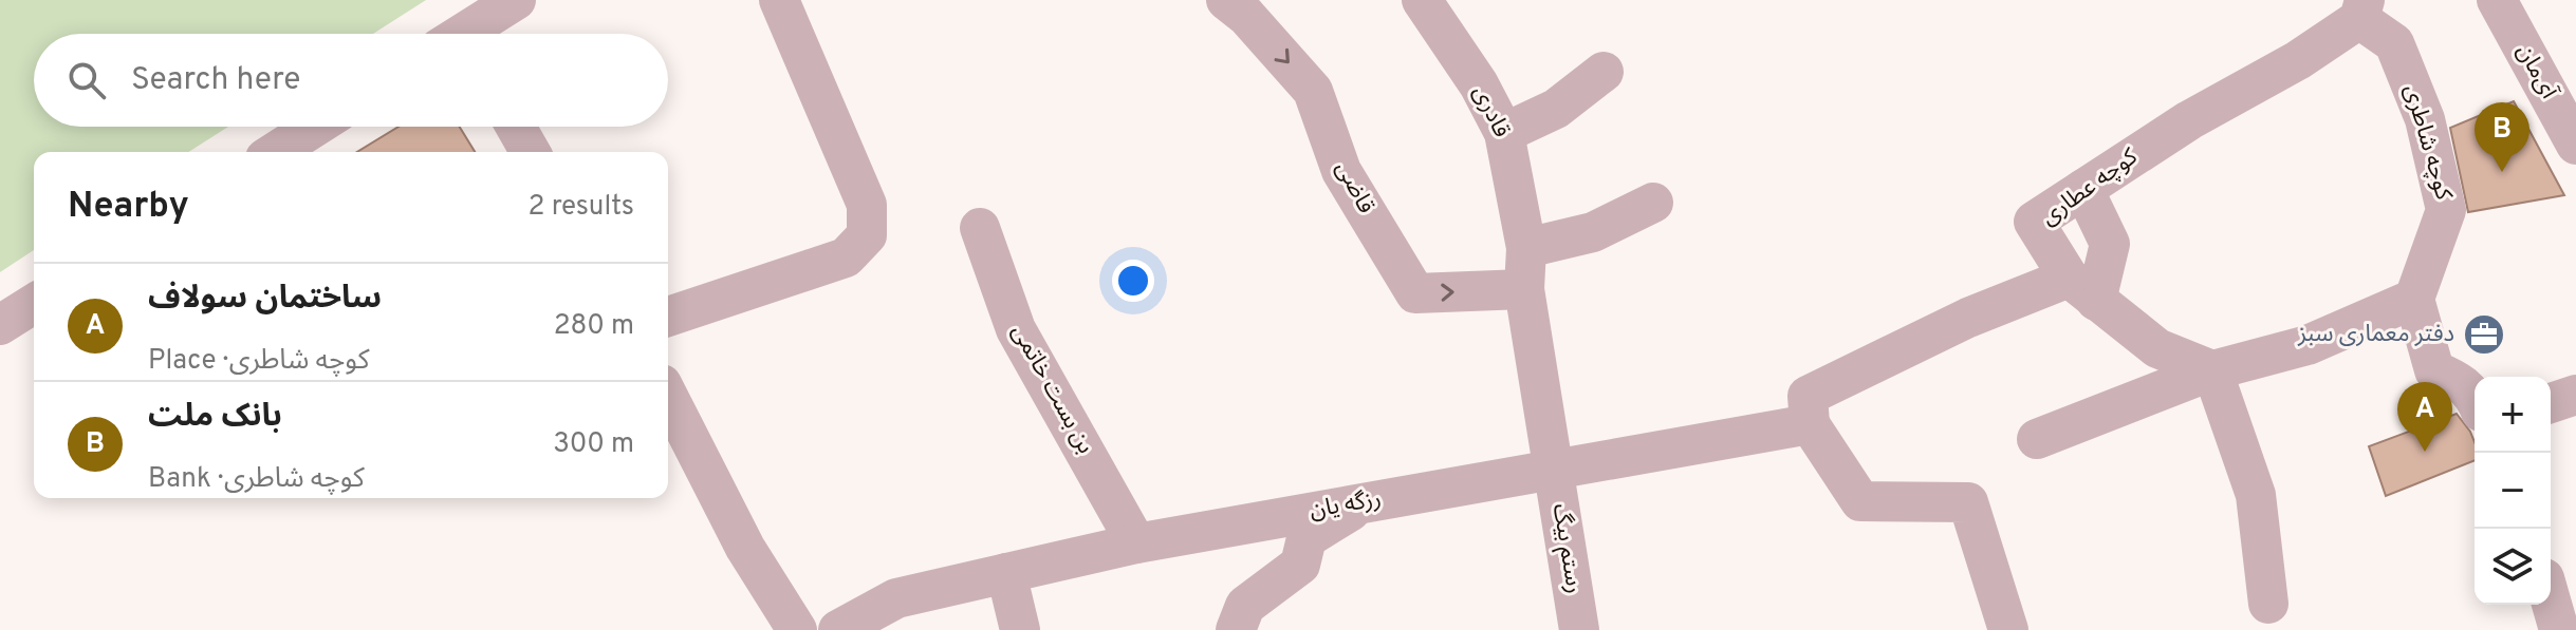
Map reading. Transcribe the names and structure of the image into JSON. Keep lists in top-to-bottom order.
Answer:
{
  "streets": {
    "street": [
      "آی‌مان",
      "قادری",
      "کوچه شاطری",
      "قاضی",
      "کوچه عطاری",
      "بن بست خاتمی",
      "رزگه یان",
      "رستم بیگ"
    ]
  },
  "crossings": [
    ["قادری", "قاضی"],
    ["قادری", "رستم بیگ"],
    ["کوچه شاطری", "کوچه عطاری"],
    ["قاضی", "رستم بیگ"],
    ["بن بست خاتمی", "رزگه یان"],
    ["رزگه یان", "رستم بیگ"]
  ],
  "one_way": ["قاضی"],
  "places": {
    "office": ["دفتر معماری سبز"]
  },
  "page": {
    "search": "Search here",
    "pins": ["B", "A"],
    "heading": ["Nearby", "2 results"],
    "list": [
      {
        "mark": "A",
        "name": "ساختمان سولاف",
        "note": "Place · کوچه شاطری",
        "value": "280 m"
      },
      {
        "mark": "B",
        "name": "بانک ملت",
        "note": "Bank · کوچه شاطری",
        "value": "300 m"
      }
    ],
    "map_buttons": ["+", "−"]
  }
}
